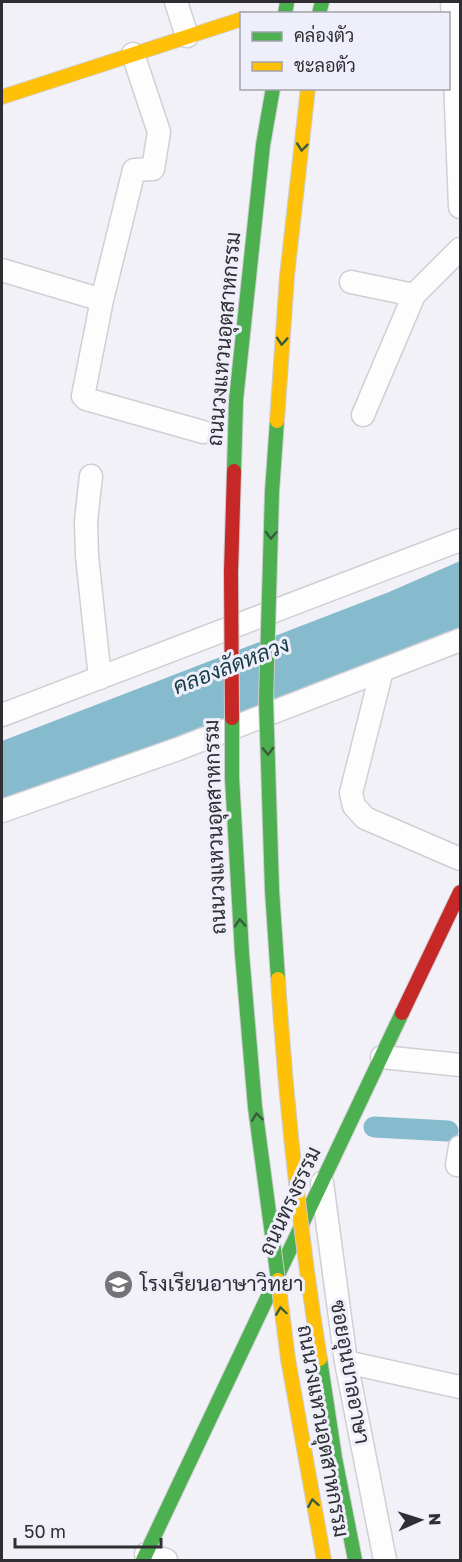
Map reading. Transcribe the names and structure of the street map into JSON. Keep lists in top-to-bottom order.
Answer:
{
  "streets": {
    "main road": ["ถนนวงแหวนอุตสาหกรรม", "ถนนทรงธรรม"],
    "street": ["ซอยอุนบาลอาษา"]
  },
  "crossings": [
    ["ถนนทรงธรรม", "ซอยอุนบาลอาษา"]
  ],
  "water": ["คลองลัดหลวง"],
  "places": {
    "school or university": ["โรงเรียนอาษาวิทยา"]
  },
  "legend": ["คล่องตัว", "ชะลอตัว"],
  "scale_bar": "50 m",
  "north": "right"
}
